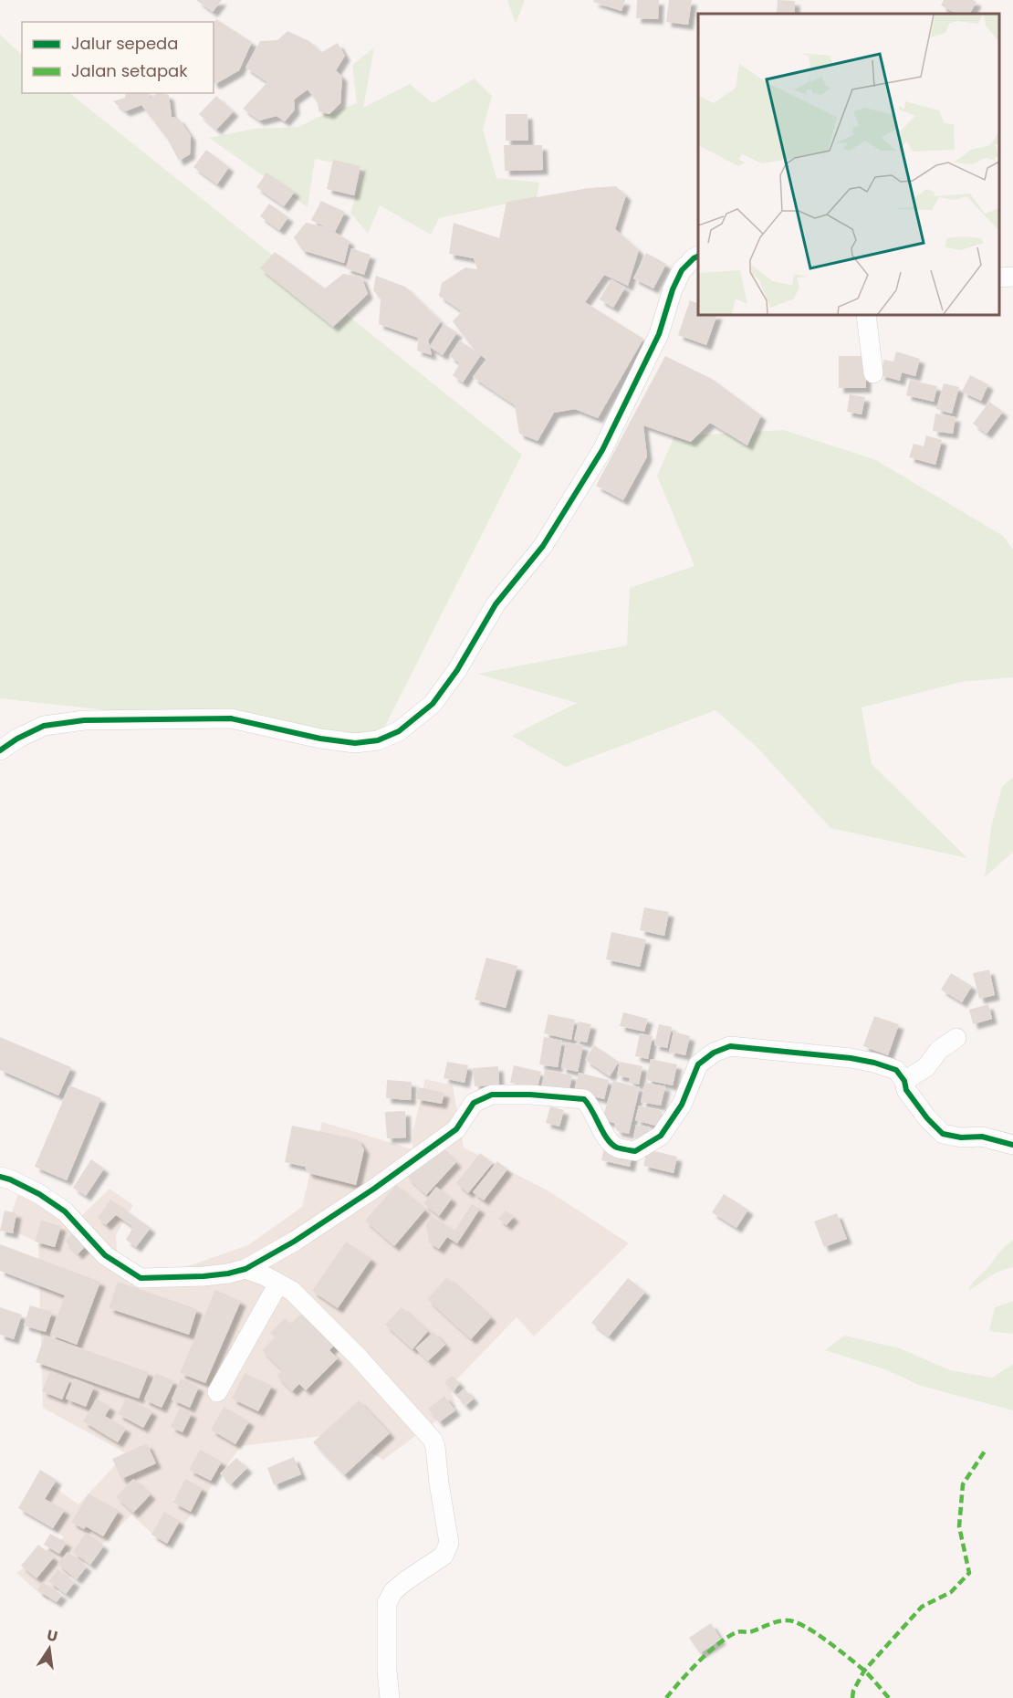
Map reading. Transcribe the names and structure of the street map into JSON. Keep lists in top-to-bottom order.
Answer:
{
  "legend": ["Jalur sepeda", "Jalan setapak"],
  "north": "top"
}
